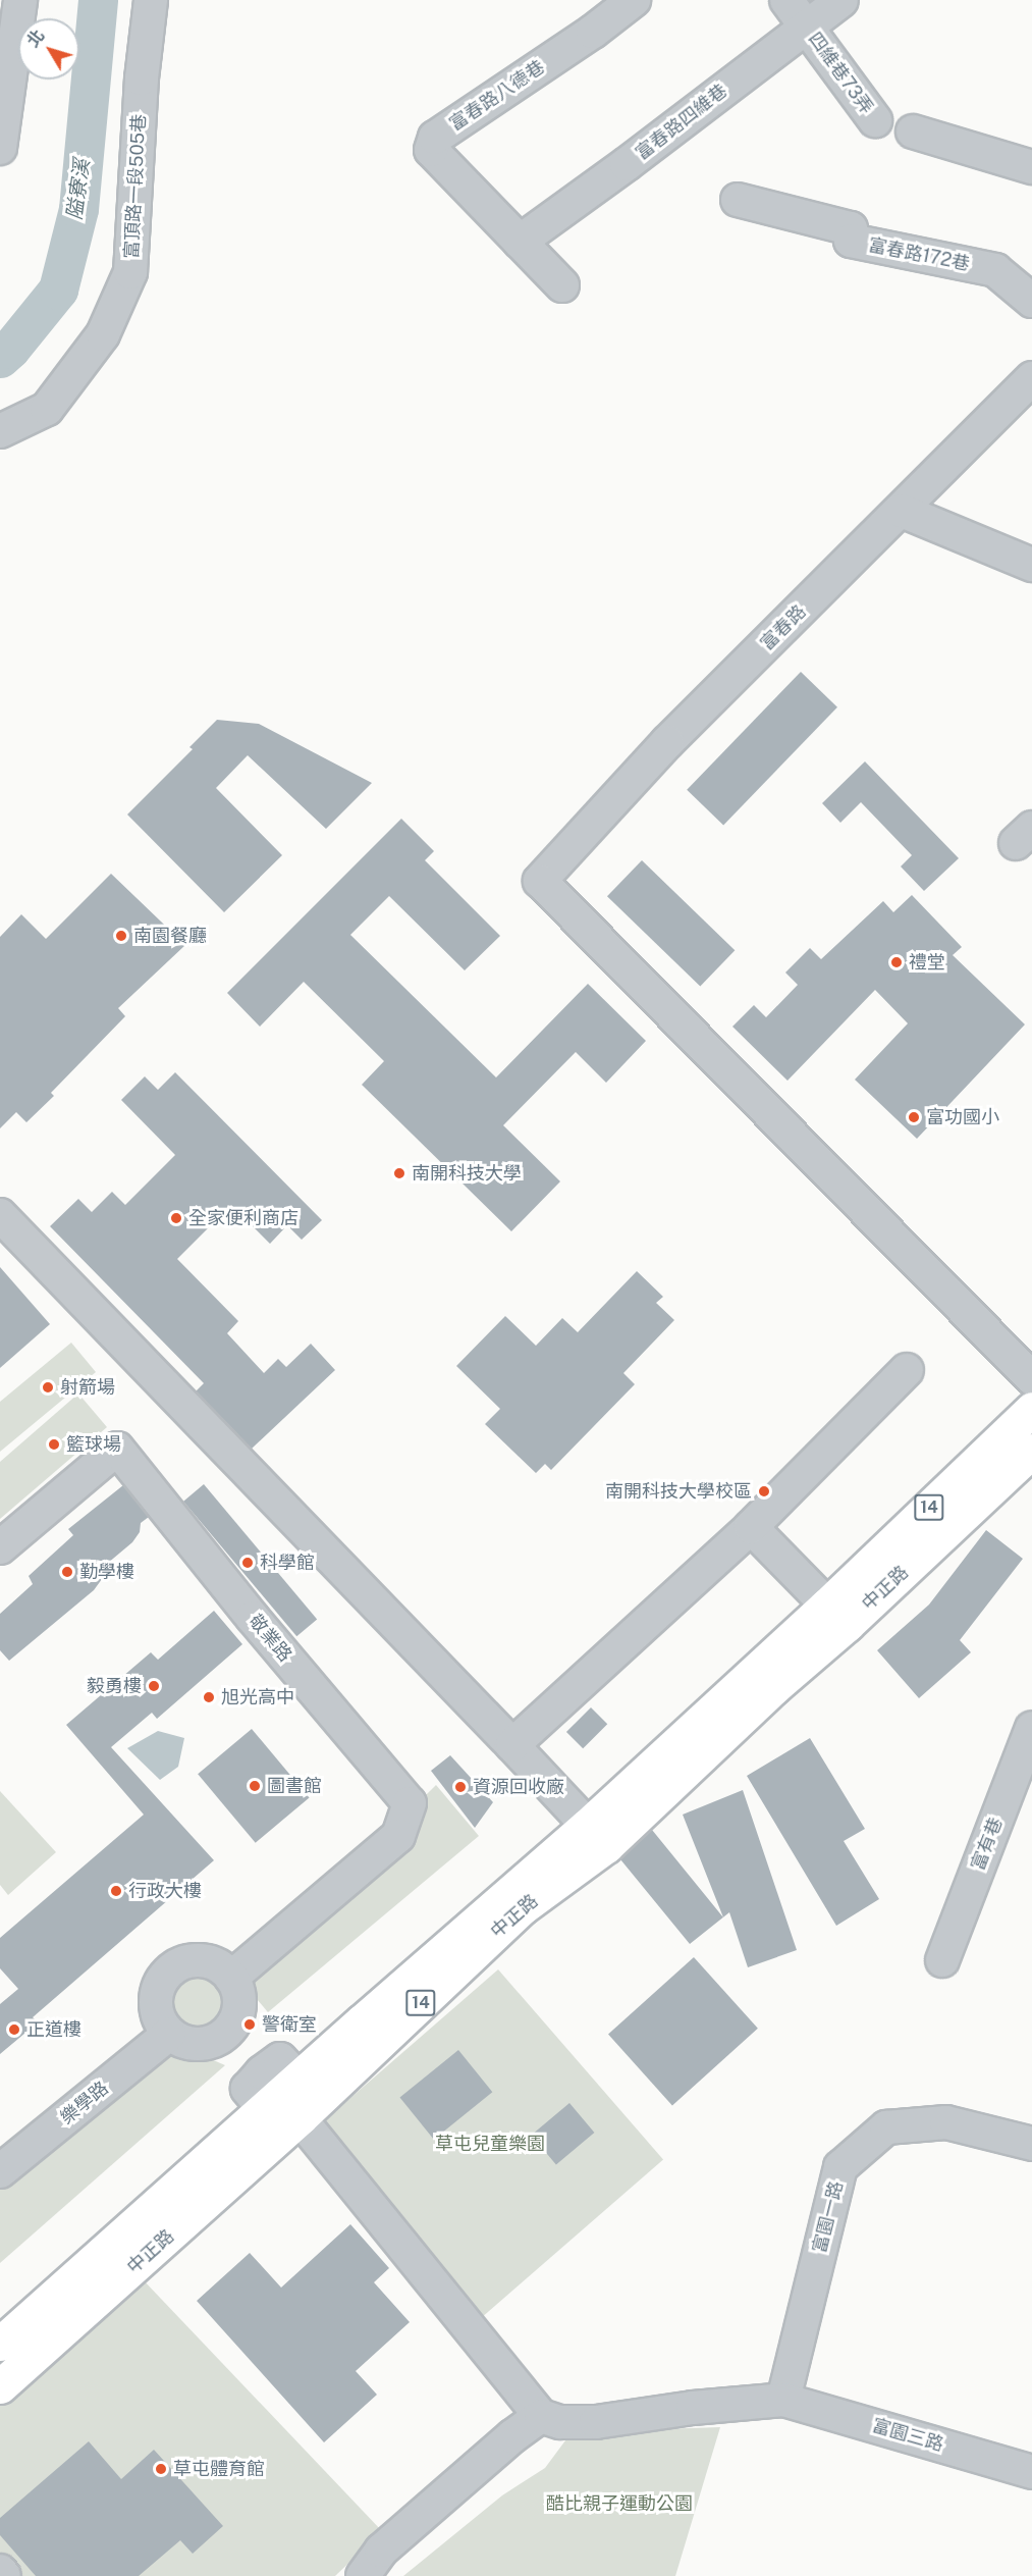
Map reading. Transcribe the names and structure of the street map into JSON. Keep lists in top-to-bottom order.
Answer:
{
  "streets": {
    "main road": ["14", "中正路"],
    "street": [
      "四維巷73弄",
      "富春路八德巷",
      "富春路四維巷",
      "富頂路一段505巷",
      "富春路172巷",
      "富春路",
      "敬業路",
      "富有巷",
      "樂學路",
      "富園一路",
      "富園三路"
    ]
  },
  "crossings": [
    ["四維巷73弄", "富春路四維巷"],
    ["富春路八德巷", "富春路四維巷"],
    ["敬業路", "樂學路"],
    ["富園一路", "富園三路"]
  ],
  "water": ["隘寮溪"],
  "parks": ["草屯兒童樂園", "酷比親子運動公園"],
  "places": [
    "南園餐廳",
    "禮堂",
    "富功國小",
    "南開科技大學",
    "全家便利商店",
    "射箭場",
    "籃球場",
    "南開科技大學校區",
    "科學館",
    "勤學樓",
    "毅勇樓",
    "旭光高中",
    "圖書館",
    "資源回收廠",
    "行政大樓",
    "警衛室",
    "正道樓",
    "草屯體育館"
  ],
  "north": "top left"
}
